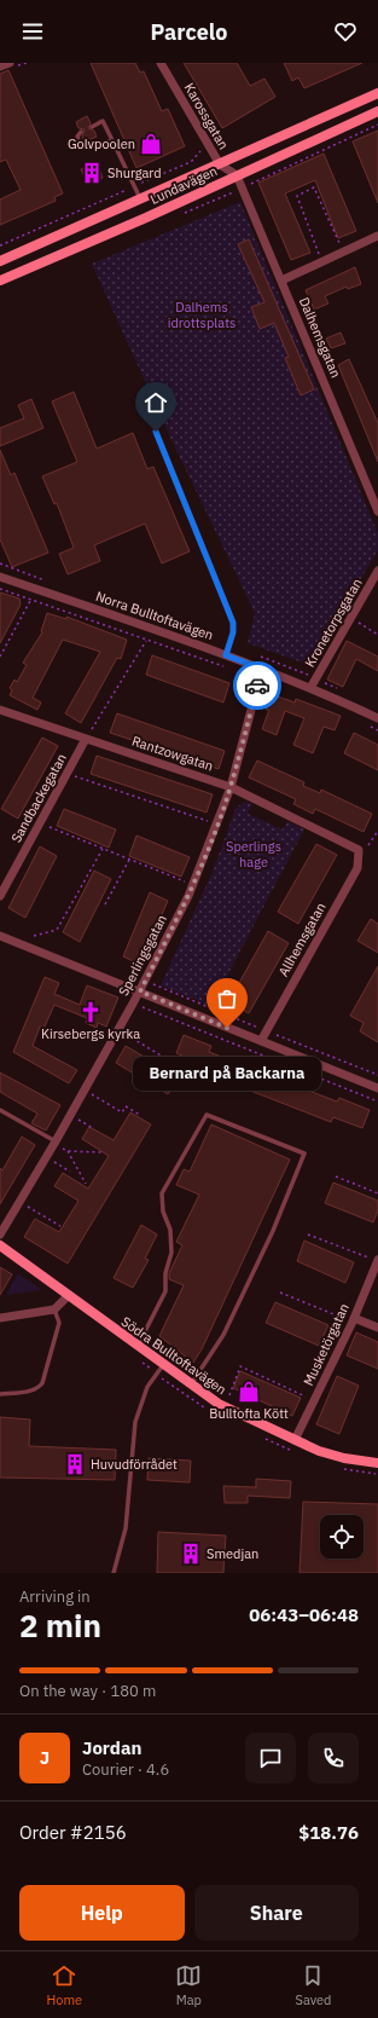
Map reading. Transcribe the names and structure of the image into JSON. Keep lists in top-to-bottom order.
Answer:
{
  "streets": {
    "main road": ["Lundavägen", "Södra Bulltoftavägen"],
    "street": [
      "Karossgatan",
      "Dalhemsgatan",
      "Norra Bulltoftavägen",
      "Kronetorpsgatan",
      "Rantzowgatan",
      "Sandbackegatan",
      "Allhemsgatan",
      "Sperlingsgatan",
      "Musketörgatan"
    ]
  },
  "crossings": [
    ["Karossgatan", "Lundavägen"],
    ["Karossgatan", "Dalhemsgatan"],
    ["Lundavägen", "Dalhemsgatan"],
    ["Norra Bulltoftavägen", "Kronetorpsgatan"],
    ["Norra Bulltoftavägen", "Sperlingsgatan"],
    ["Rantzowgatan", "Sandbackegatan"],
    ["Rantzowgatan", "Allhemsgatan"],
    ["Rantzowgatan", "Sperlingsgatan"],
    ["Musketörgatan", "Södra Bulltoftavägen"]
  ],
  "parks": ["Dalhems idrottsplats", "Sperlings hage"],
  "places": {
    "shop": ["Golvpoolen", "Bulltofta Kött"],
    "building": ["Shurgard", "Huvudförrådet", "Smedjan"],
    "church": ["Kirsebergs kyrka"],
    "other": ["Bernard på Backarna"]
  },
  "page": {
    "header": "Parcelo",
    "bubble": "Bernard på Backarna",
    "heading": ["2 min", "Arriving in", "06:43–06:48"],
    "panel": [
      "Jordan",
      "Courier · 4.6",
      "Order #2156",
      "$18.76"
    ],
    "bar": "On the way · 180 m",
    "round": "J",
    "buttons": ["Help", "Share"],
    "tabs": ["Home", "Map", "Saved"]
  }
}
